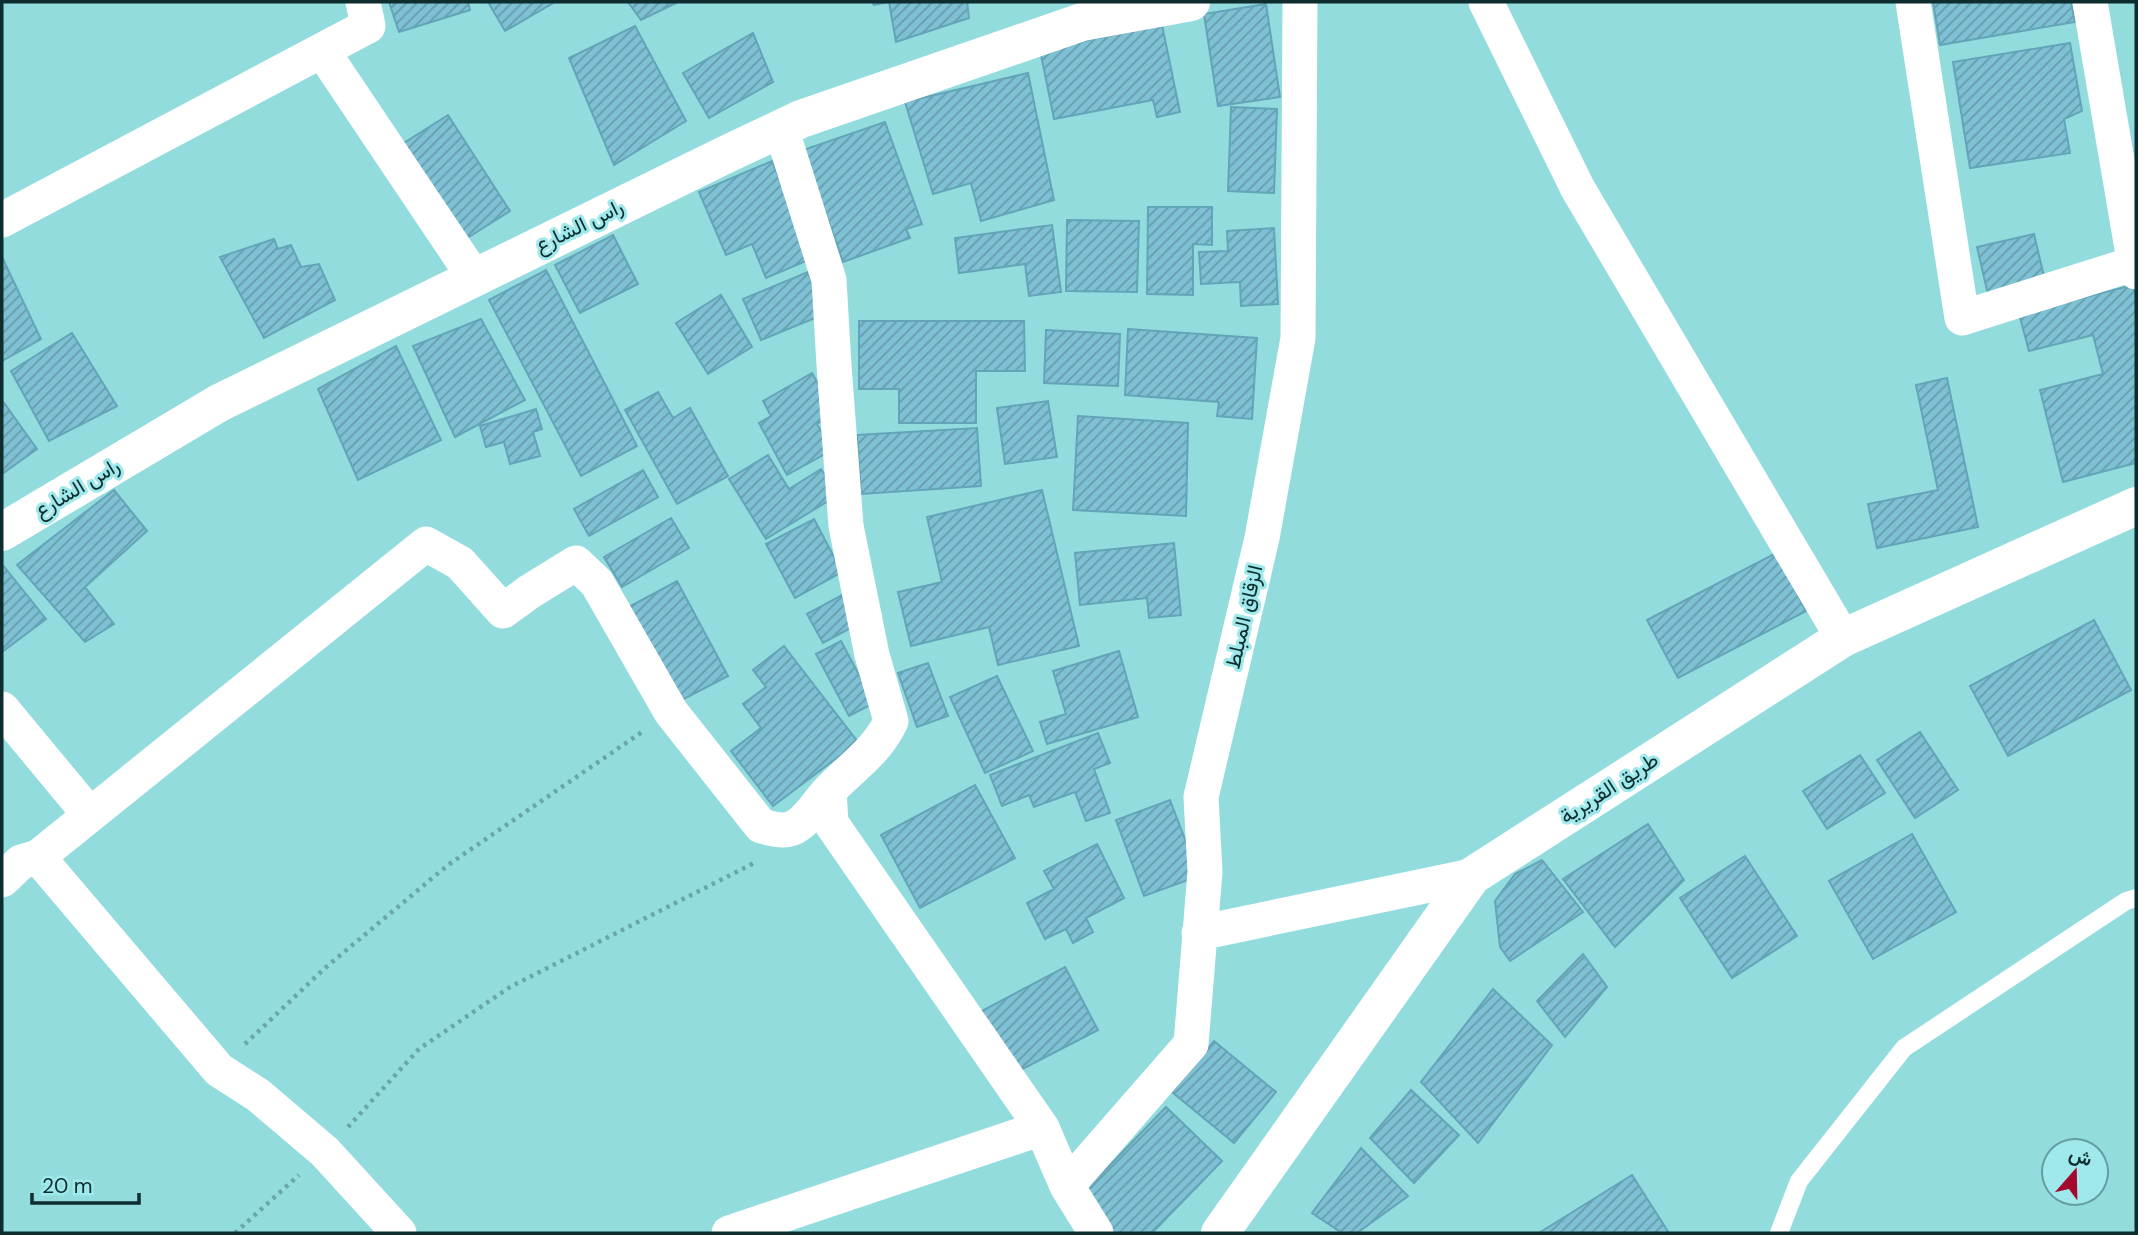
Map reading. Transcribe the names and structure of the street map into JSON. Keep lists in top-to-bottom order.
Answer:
{
  "streets": {
    "street": ["راس الشارع", "الزقاق المبلط", "طريق القريرية"]
  },
  "scale_bar": "20 m",
  "north": "top"
}
